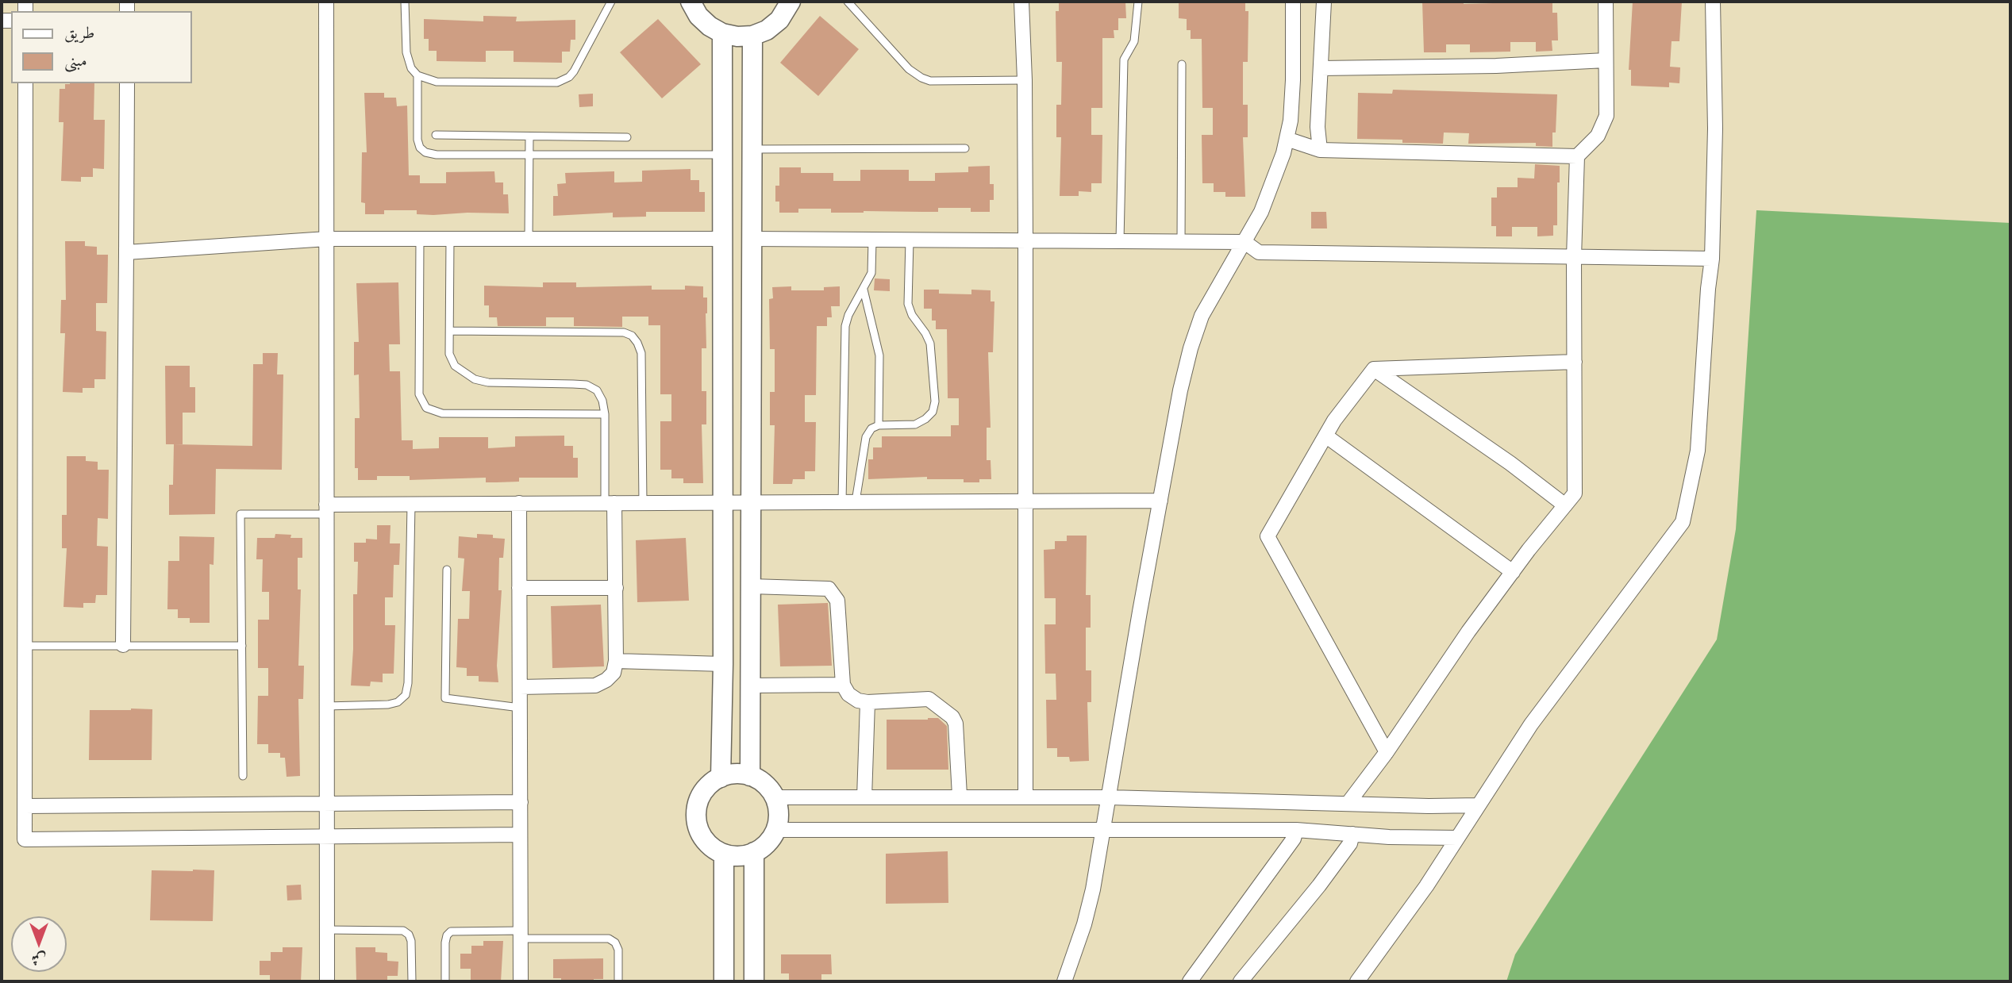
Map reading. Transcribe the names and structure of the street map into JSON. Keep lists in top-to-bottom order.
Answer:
{
  "legend": ["طريق", "مبنى"],
  "north": "bottom"
}
